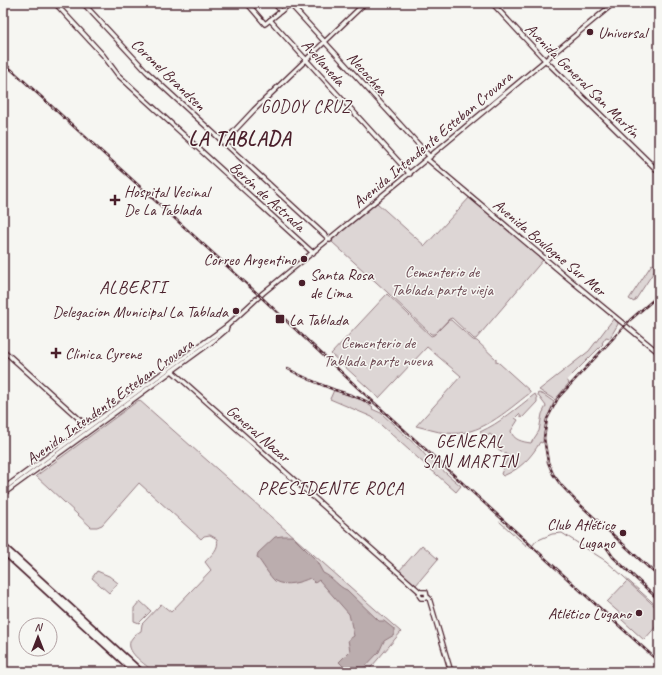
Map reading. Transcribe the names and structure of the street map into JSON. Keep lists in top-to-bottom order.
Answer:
{
  "streets": {
    "street": [
      "Avellaneda",
      "Necochea",
      "Coronel Brandsen",
      "Avenida General San Martín",
      "Avenida Intendente Esteban Crovara",
      "Berón de Astrada",
      "Avenida Boulogne Sur Mer",
      "General Nazar"
    ]
  },
  "crossings": [
    ["Avellaneda", "Avenida Intendente Esteban Crovara"],
    ["Necochea", "Avenida Intendente Esteban Crovara"],
    ["Necochea", "Avenida Boulogne Sur Mer"],
    ["Coronel Brandsen", "Avenida Intendente Esteban Crovara"],
    ["Avenida General San Martín", "Avenida Intendente Esteban Crovara"],
    ["Avenida Intendente Esteban Crovara", "Berón de Astrada"],
    ["Avenida Intendente Esteban Crovara", "Avenida Boulogne Sur Mer"],
    ["Avenida Intendente Esteban Crovara", "General Nazar"]
  ],
  "districts": [
    "GODOY CRUZ",
    "LA TABLADA",
    "ALBERTI",
    "GENERAL SAN MARTIN",
    "PRESIDENTE ROCA"
  ],
  "parks": ["Cementerio de Tablada parte vieja", "Cementerio de Tablada parte nueva"],
  "places": {
    "other": [
      "Universal",
      "Correo Argentino",
      "Santa Rosa de Lima",
      "Delegacion Municipal La Tablada",
      "Club Atlético Lugano",
      "Atlético Lugano"
    ],
    "health": ["Hospital Vecinal De La Tablada", "Clinica Cyrene"],
    "transit": ["La Tablada"]
  },
  "north": "top"
}
